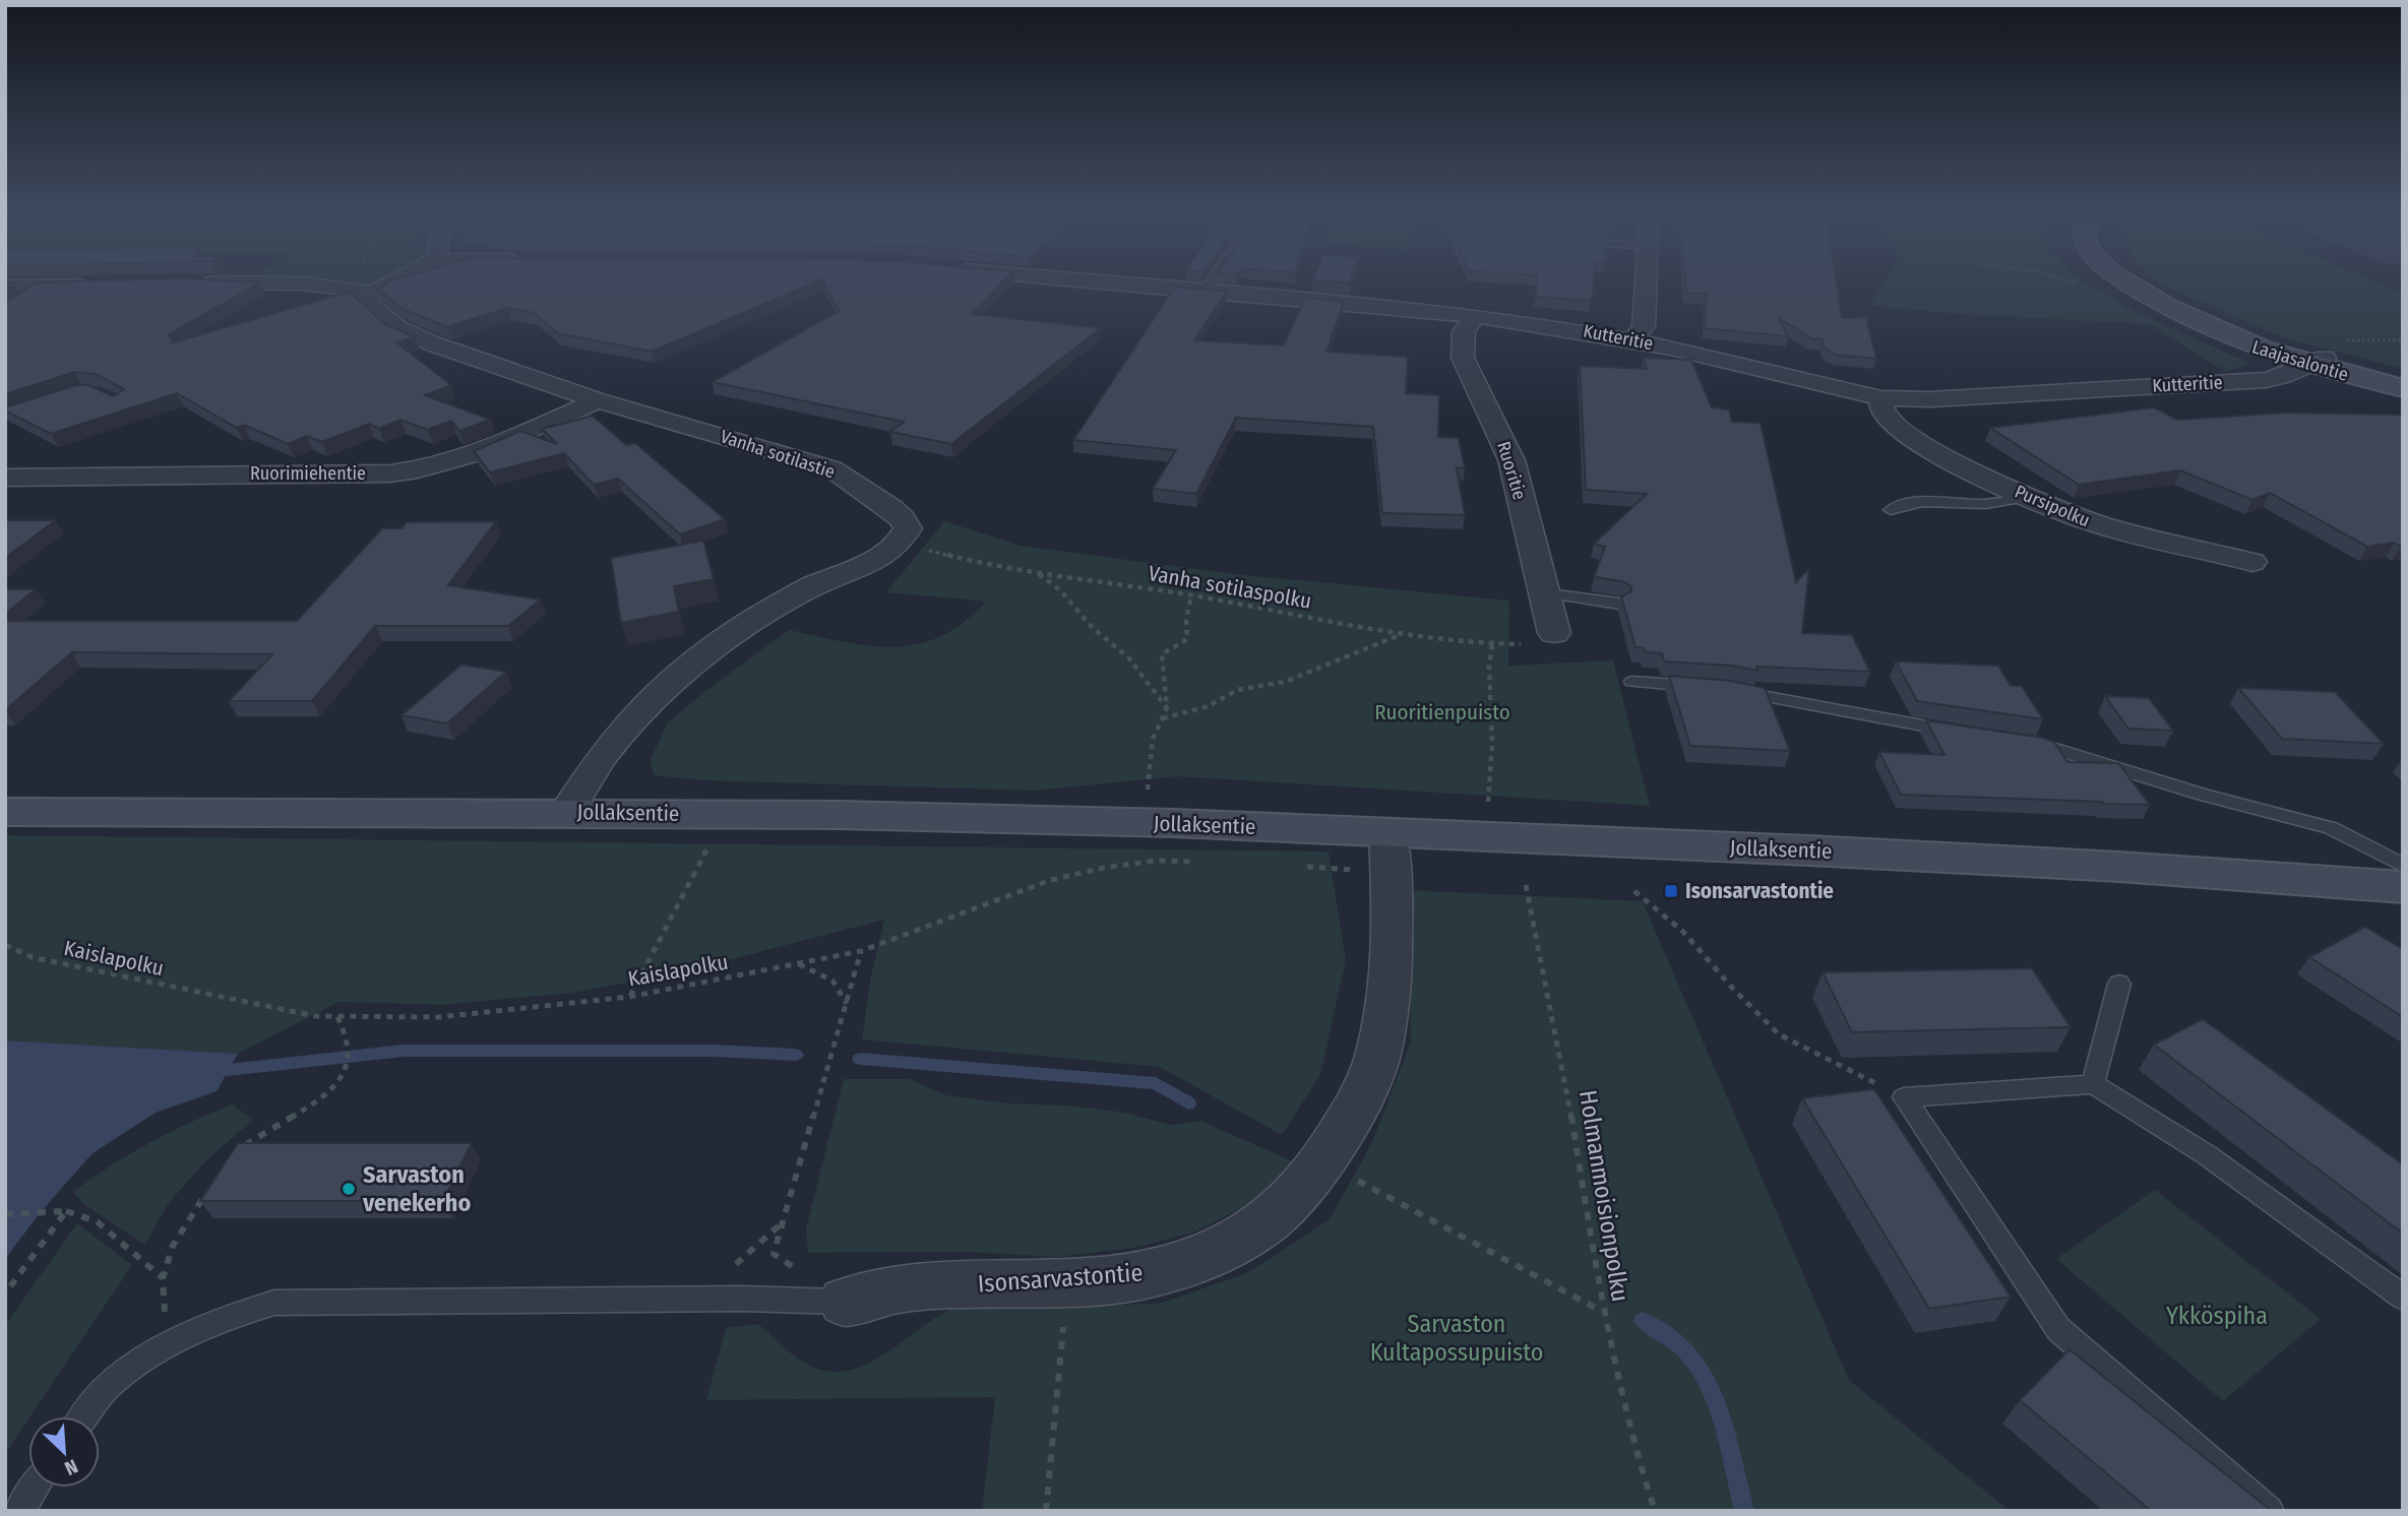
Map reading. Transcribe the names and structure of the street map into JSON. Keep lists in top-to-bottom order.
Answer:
{
  "streets": {
    "main road": ["Laajasalontie", "Jollaksentie"],
    "street": [
      "Kutteritie",
      "Vanha sotilastie",
      "Ruoritie",
      "Ruorimiehentie",
      "Pursipolku",
      "Isonsarvastontie"
    ],
    "path": ["Vanha sotilaspolku", "Kaislapolku", "Holmanmoisionpolku"]
  },
  "crossings": [
    ["Kutteritie", "Laajasalontie"],
    ["Kutteritie", "Ruoritie"],
    ["Kutteritie", "Pursipolku"],
    ["Vanha sotilastie", "Ruorimiehentie"],
    ["Vanha sotilastie", "Vanha sotilaspolku"],
    ["Ruoritie", "Vanha sotilaspolku"],
    ["Jollaksentie", "Isonsarvastontie"]
  ],
  "parks": ["Ruoritienpuisto", "Ykköspiha", "Sarvaston Kultapossupuisto"],
  "places": {
    "transit": ["Isonsarvastontie"],
    "other": ["Sarvaston venekerho"]
  },
  "north": "bottom right"
}
